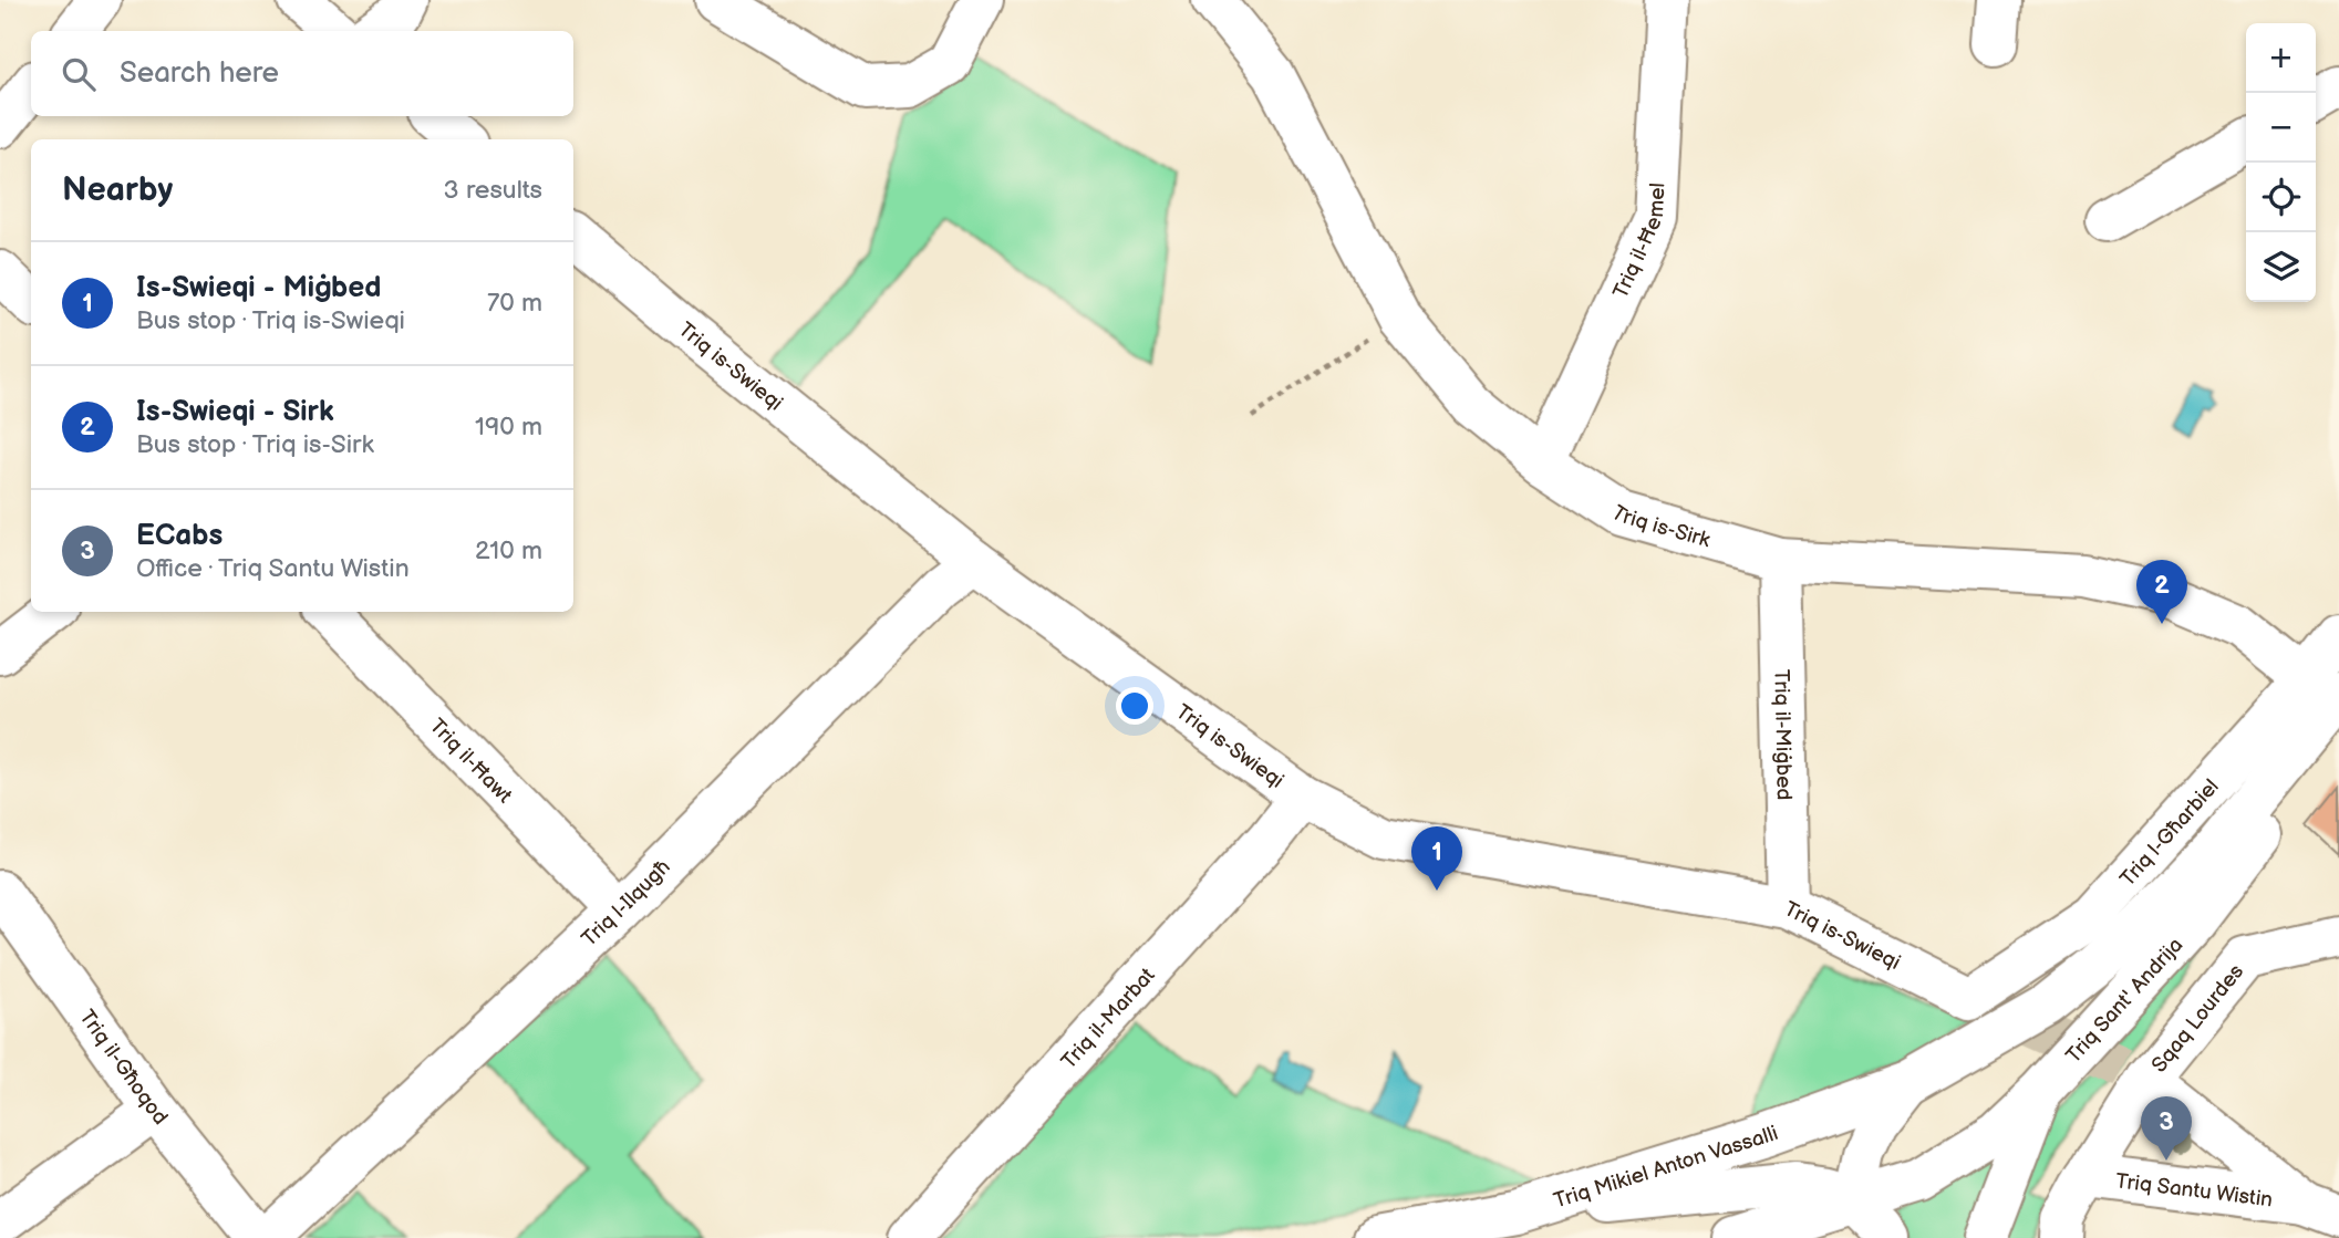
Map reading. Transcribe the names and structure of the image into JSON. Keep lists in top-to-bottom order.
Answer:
{
  "streets": {
    "main road": [
      "Triq il-Ħemel",
      "Triq is-Swieqi",
      "Triq is-Sirk",
      "Triq il-Miġbed",
      "Triq il-Ħawt",
      "Triq l-Għarbiel",
      "Triq l-Ilqugħ",
      "Triq Sant' Andrija",
      "Sqaq Lourdes",
      "Triq il-Marbat",
      "Triq il-Għoqod",
      "Triq Mikiel Anton Vassalli",
      "Triq Santu Wistin"
    ]
  },
  "crossings": [
    ["Triq il-Ħemel", "Triq is-Sirk"],
    ["Triq is-Swieqi", "Triq il-Miġbed"],
    ["Triq is-Swieqi", "Triq l-Għarbiel"],
    ["Triq is-Swieqi", "Triq l-Ilqugħ"],
    ["Triq is-Swieqi", "Triq il-Marbat"],
    ["Triq is-Sirk", "Triq il-Miġbed"],
    ["Triq is-Sirk", "Triq l-Għarbiel"],
    ["Triq is-Sirk", "Triq Sant' Andrija"],
    ["Triq il-Ħawt", "Triq l-Ilqugħ"],
    ["Triq l-Għarbiel", "Triq Sant' Andrija"],
    ["Triq Sant' Andrija", "Triq Mikiel Anton Vassalli"],
    ["Sqaq Lourdes", "Triq Santu Wistin"]
  ],
  "page": {
    "map_buttons": ["+", "−"],
    "search": "Search here",
    "heading": ["Nearby", "3 results"],
    "list": [
      {
        "mark": "1",
        "name": "Is-Swieqi - Miġbed",
        "note": "Bus stop · Triq is-Swieqi",
        "value": "70 m"
      },
      {
        "mark": "2",
        "name": "Is-Swieqi - Sirk",
        "note": "Bus stop · Triq is-Sirk",
        "value": "190 m"
      },
      {
        "mark": "3",
        "name": "ECabs",
        "note": "Office · Triq Santu Wistin",
        "value": "210 m"
      }
    ],
    "pins": ["2", "1", "3"]
  }
}
